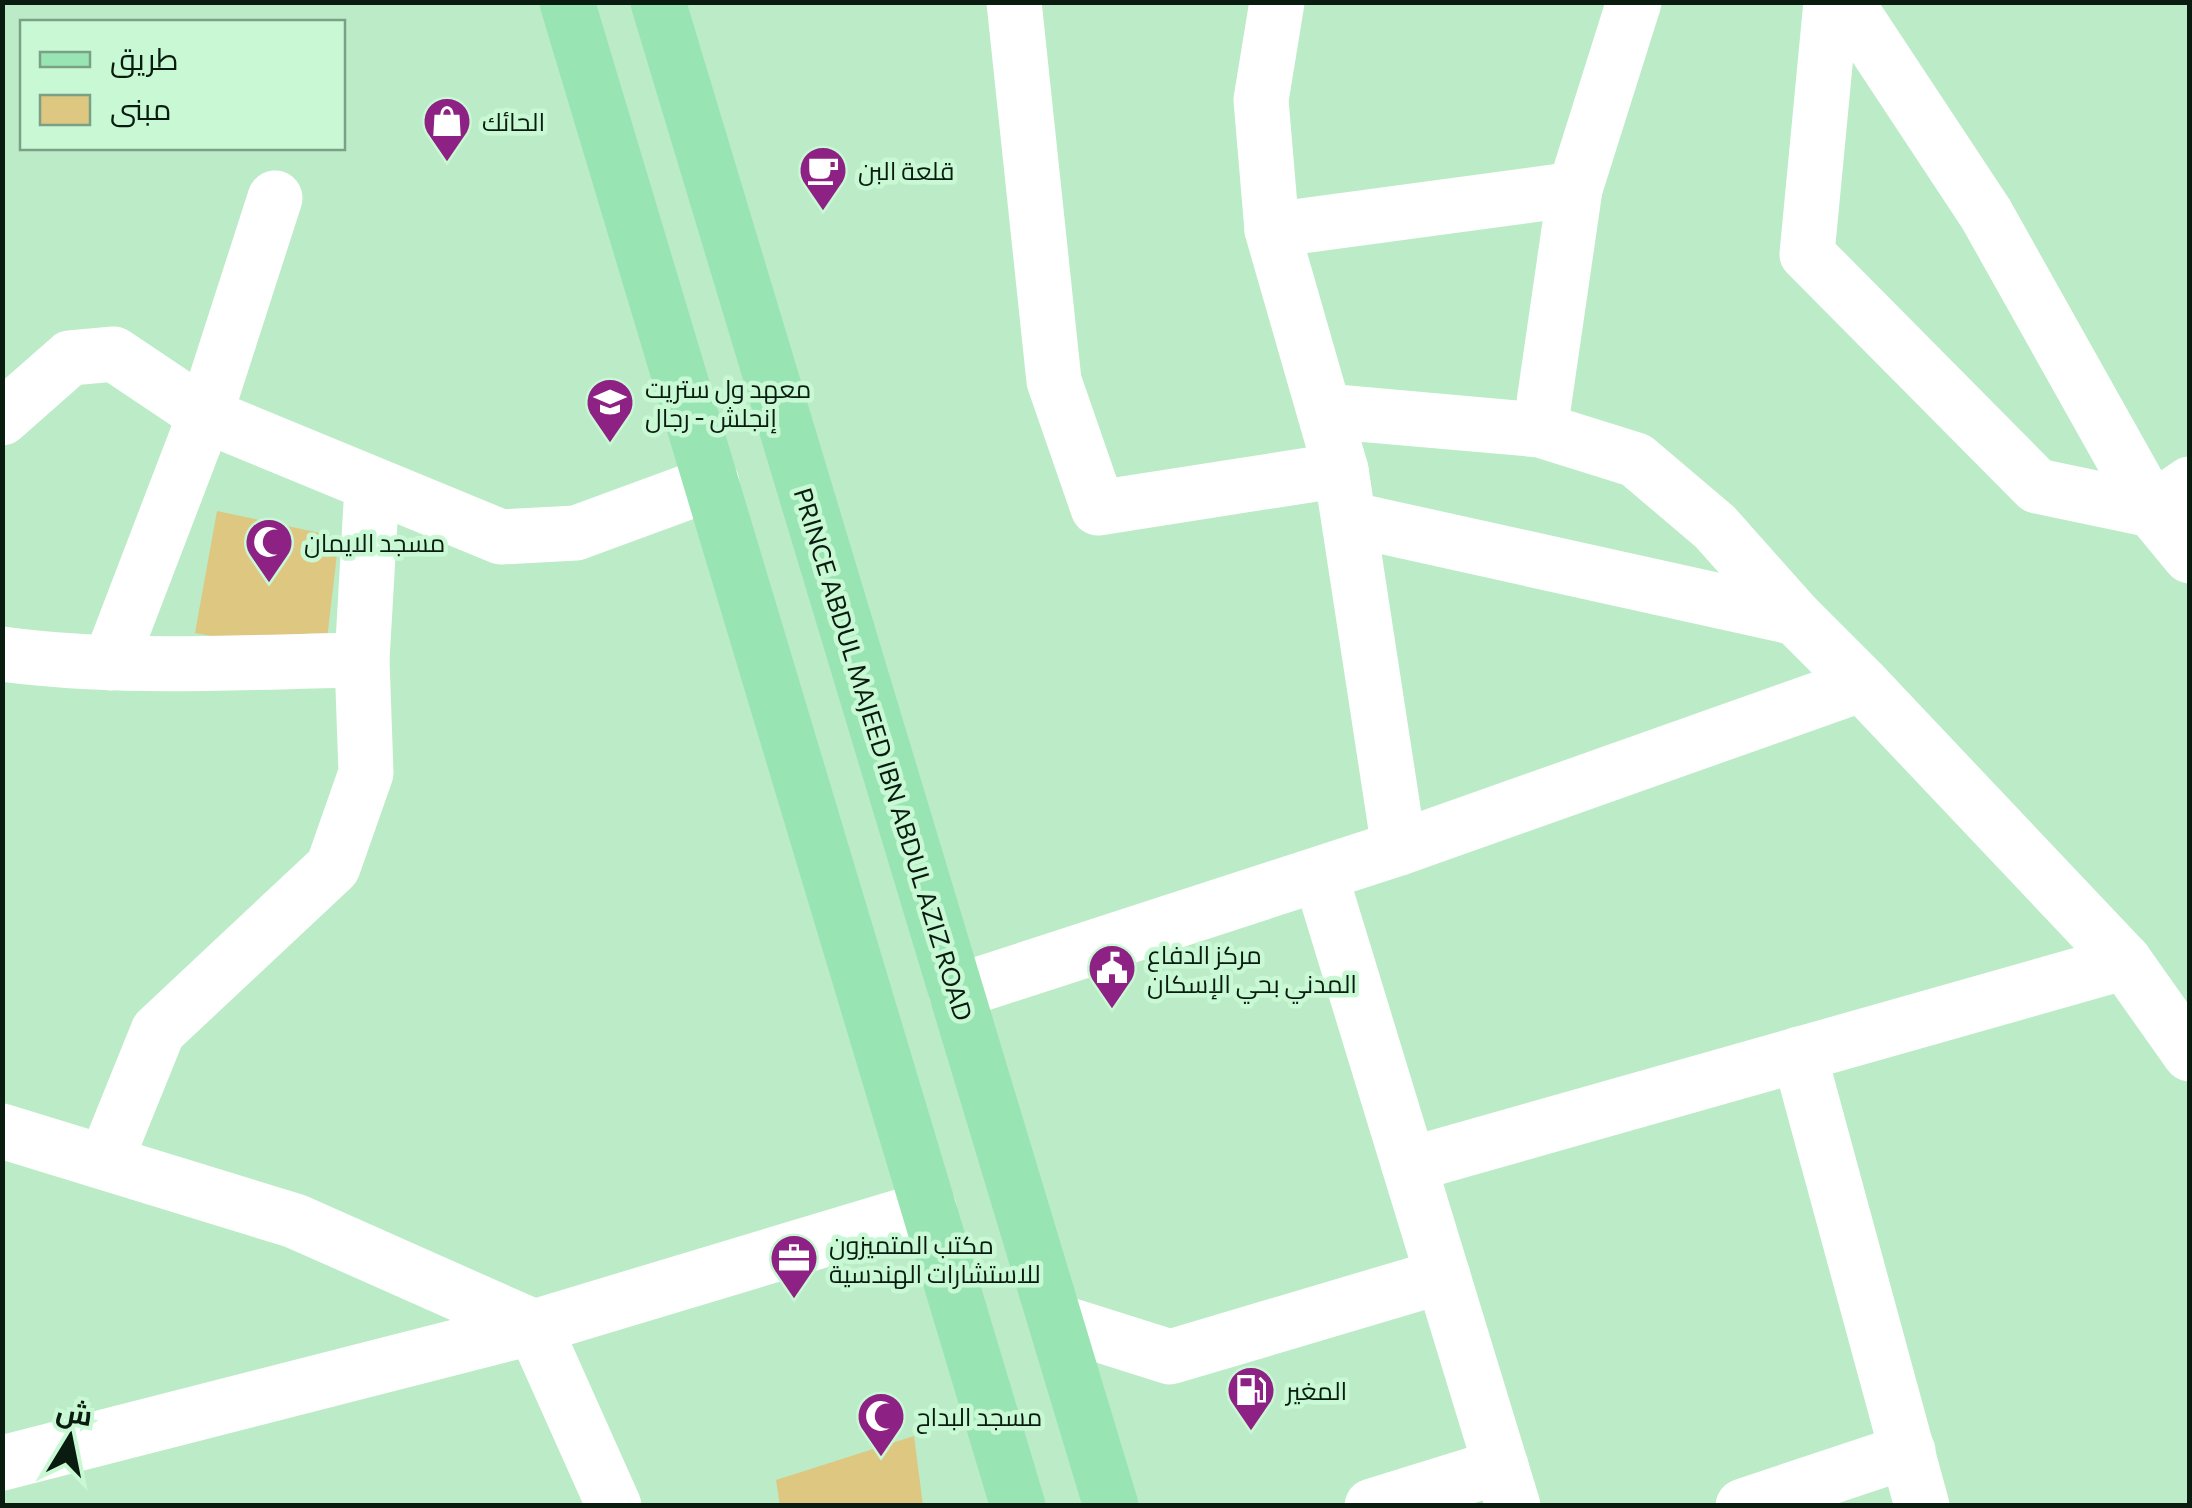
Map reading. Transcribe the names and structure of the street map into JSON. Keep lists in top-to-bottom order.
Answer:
{
  "streets": {
    "main road": ["PRINCE ABDUL MAJEED IBN ABDUL AZIZ ROAD"]
  },
  "places": {
    "shop": ["الحائك"],
    "cafe": ["قلعة البن"],
    "school or university": ["معهد ول ستريت إنجلش - رجال"],
    "mosque": ["مسجد الايمان", "مسجد البداح"],
    "public building": ["مركز الدفاع المدني بحي الإسكان"],
    "office": ["مكتب المتميزون للاستشارات الهندسية"],
    "fuel station": ["المغير"]
  },
  "legend": ["طريق", "مبنى"],
  "north": "top"
}
